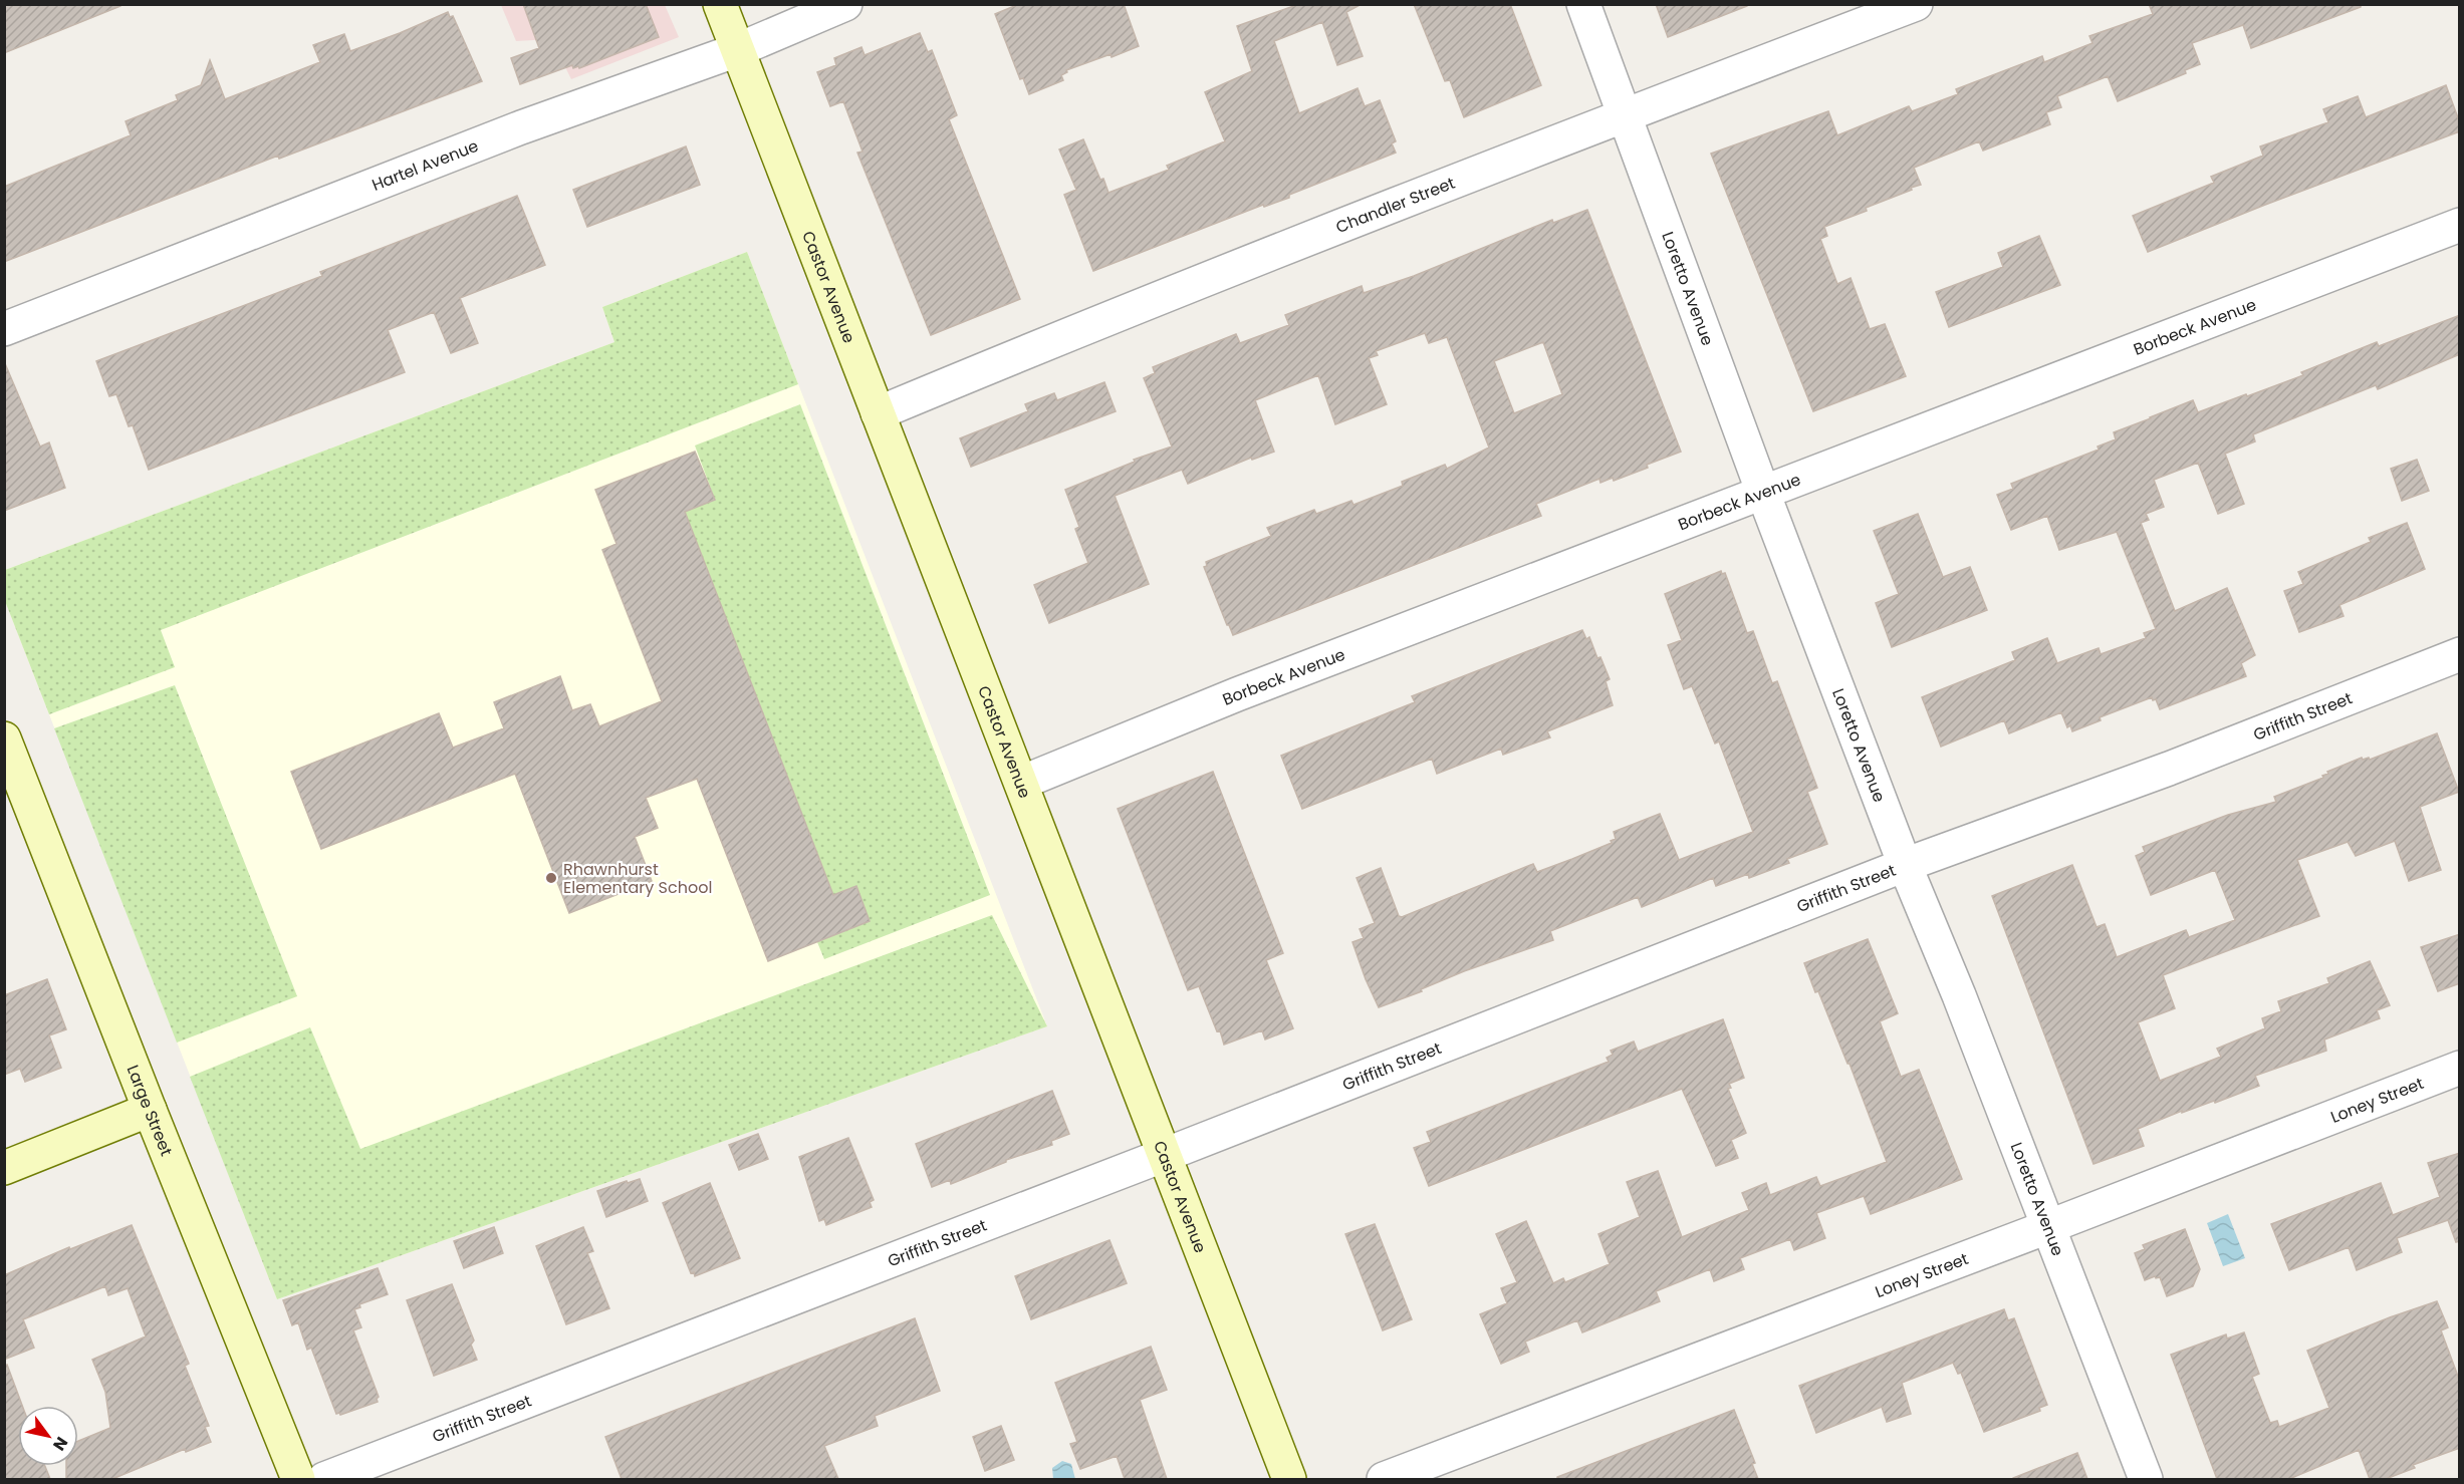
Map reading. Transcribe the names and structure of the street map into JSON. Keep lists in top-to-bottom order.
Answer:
{
  "streets": {
    "main road": ["Castor Avenue", "Large Street"],
    "street": [
      "Hartel Avenue",
      "Chandler Street",
      "Loretto Avenue",
      "Borbeck Avenue",
      "Griffith Street",
      "Loney Street"
    ]
  },
  "crossings": [
    ["Hartel Avenue", "Castor Avenue"],
    ["Chandler Street", "Castor Avenue"],
    ["Chandler Street", "Loretto Avenue"],
    ["Castor Avenue", "Borbeck Avenue"],
    ["Castor Avenue", "Griffith Street"],
    ["Loretto Avenue", "Borbeck Avenue"],
    ["Loretto Avenue", "Griffith Street"],
    ["Loretto Avenue", "Loney Street"]
  ],
  "places": ["Rhawnhurst Elementary School"],
  "north": "bottom right"
}
